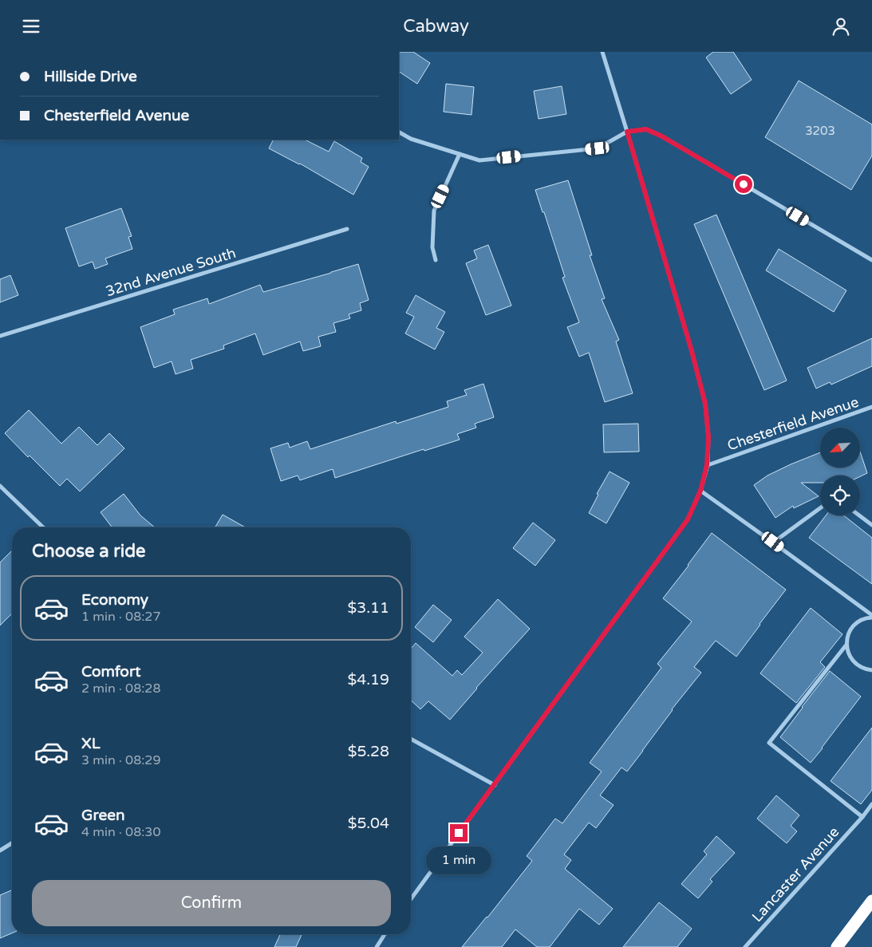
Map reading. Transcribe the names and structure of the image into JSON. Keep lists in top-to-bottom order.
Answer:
{
  "streets": {
    "street": ["32nd Avenue South", "Chesterfield Avenue", "Lancaster Avenue"]
  },
  "house_numbers": ["3203"],
  "north": "bottom left",
  "page": {
    "header": "Cabway",
    "banner": ["Hillside Drive", "Chesterfield Avenue"],
    "heading": "Choose a ride",
    "list": [
      {
        "name": "Economy",
        "note": "1 min · 08:27",
        "value": "$3.11"
      },
      {
        "name": "Comfort",
        "note": "2 min · 08:28",
        "value": "$4.19"
      },
      {
        "name": "XL",
        "note": "3 min · 08:29",
        "value": "$5.28"
      },
      {
        "name": "Green",
        "note": "4 min · 08:30",
        "value": "$5.04"
      }
    ],
    "bubble": "1 min",
    "buttons": "Confirm"
  }
}
